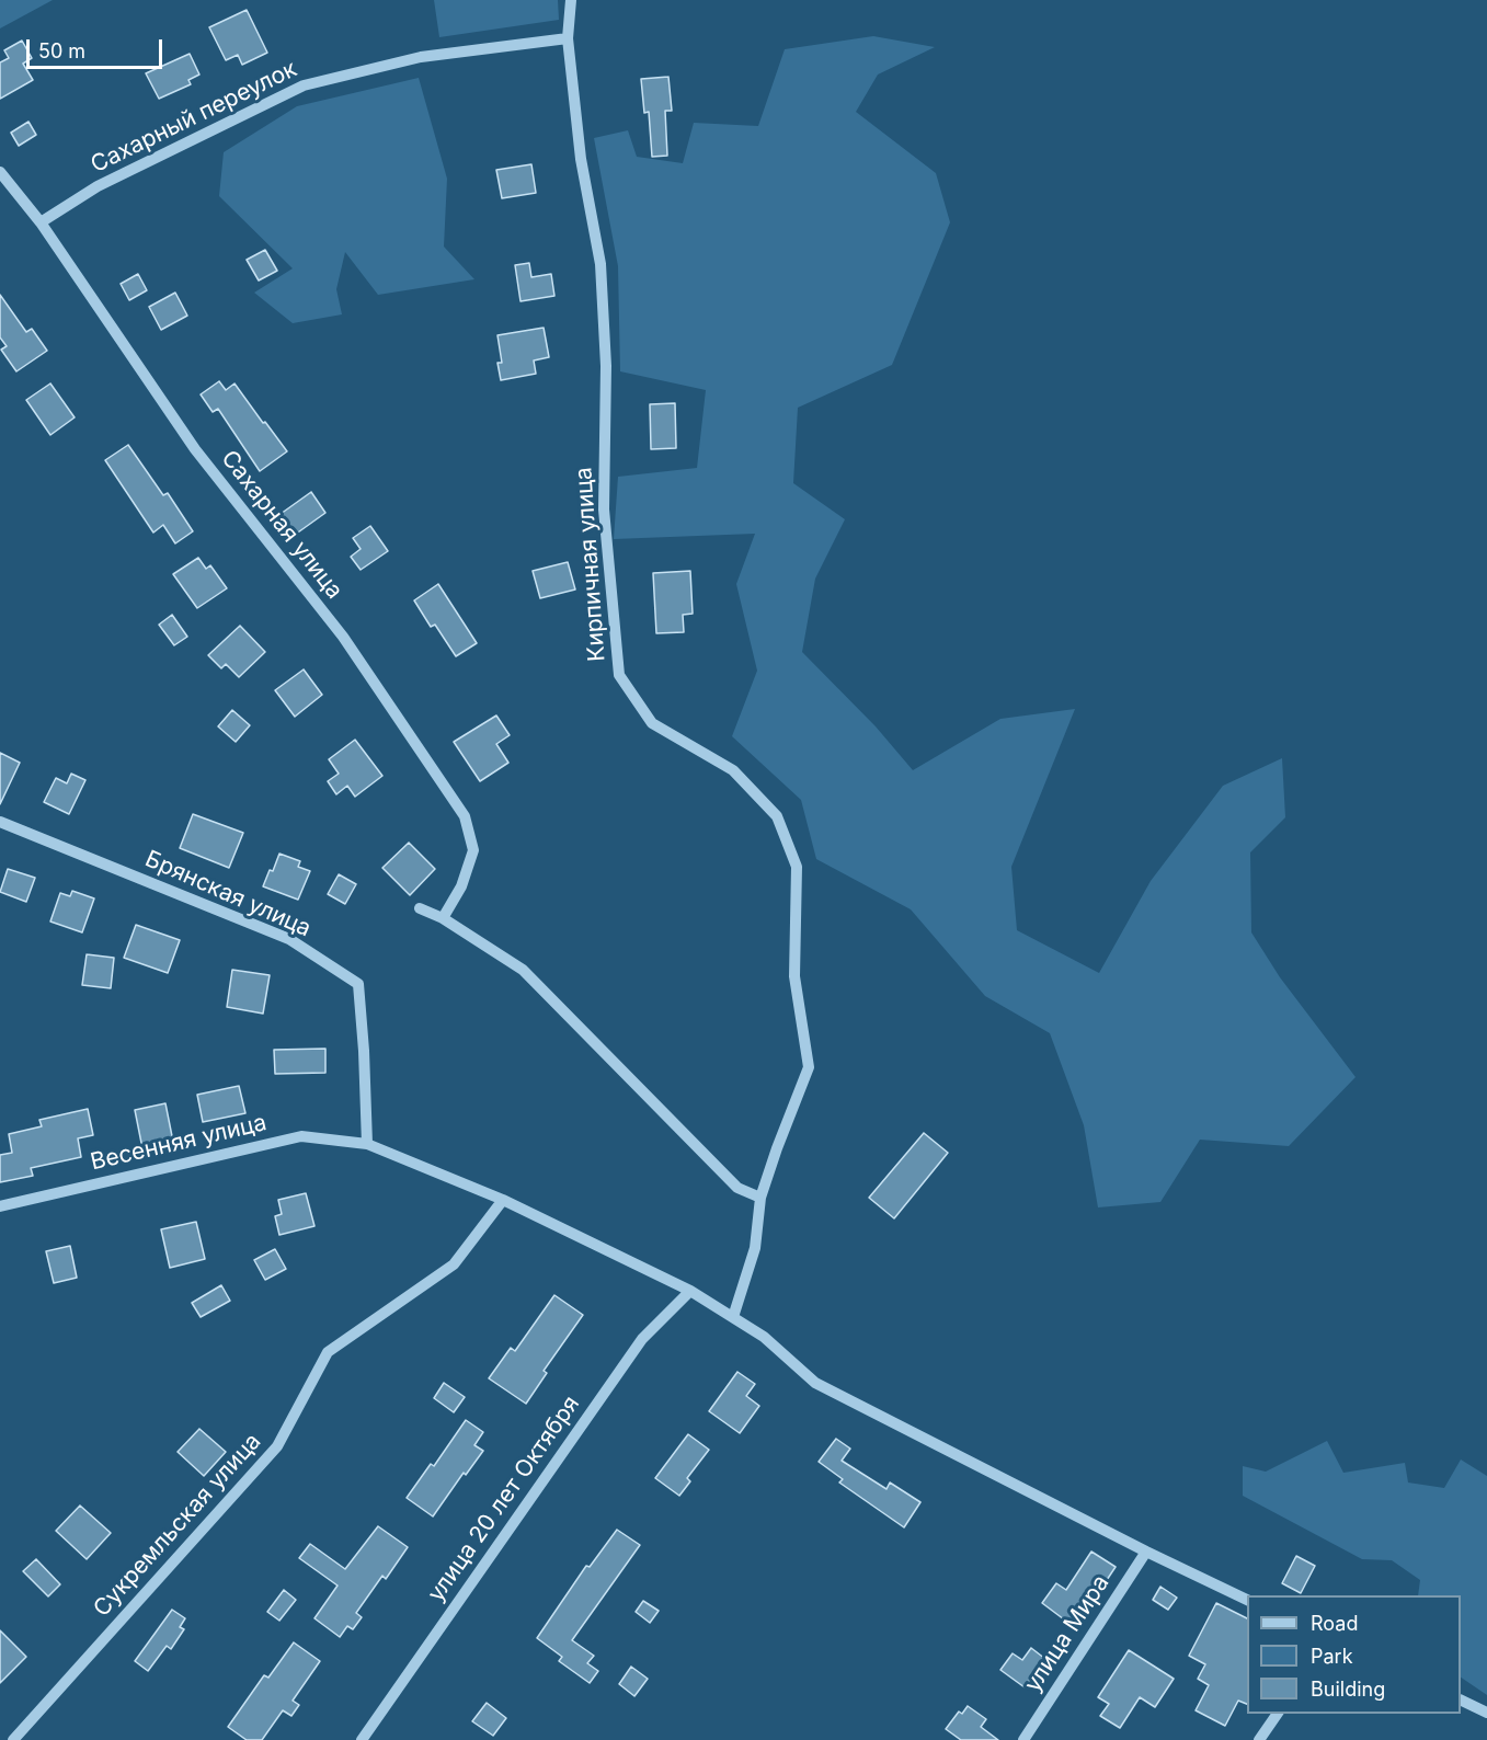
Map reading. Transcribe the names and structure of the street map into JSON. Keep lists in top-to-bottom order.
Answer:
{
  "streets": {
    "street": [
      "Сахарный переулок",
      "Сахарная улица",
      "Кирпичная улица",
      "Брянская улица",
      "Весенняя улица",
      "улица 20 лет Октября",
      "Сукремльская улица",
      "улица Мира"
    ]
  },
  "crossings": [
    ["Сахарный переулок", "Сахарная улица"],
    ["Сахарный переулок", "Кирпичная улица"],
    ["Кирпичная улица", "Весенняя улица"],
    ["Брянская улица", "Весенняя улица"],
    ["Весенняя улица", "улица 20 лет Октября"],
    ["Весенняя улица", "Сукремльская улица"],
    ["Весенняя улица", "улица Мира"]
  ],
  "legend": ["Road", "Park", "Building"],
  "scale_bar": "50 m"
}
